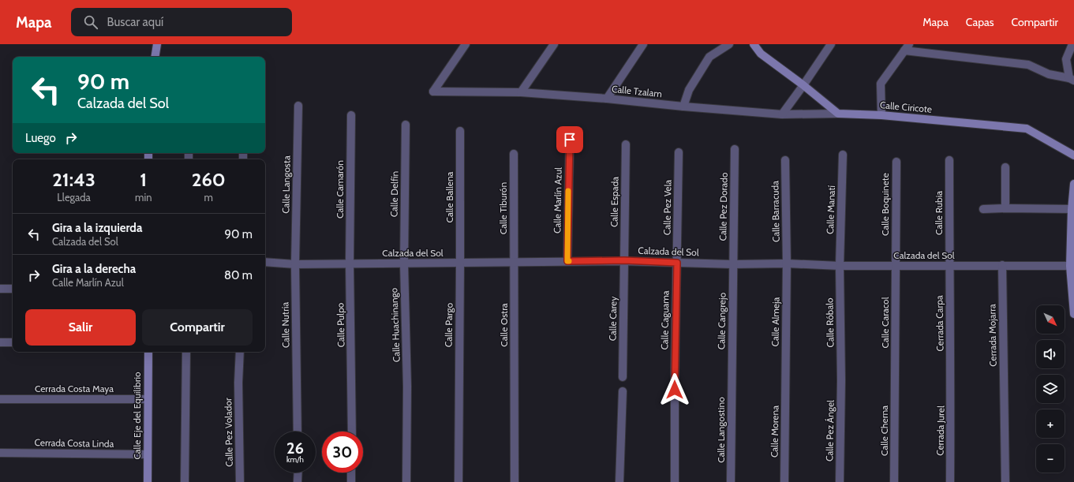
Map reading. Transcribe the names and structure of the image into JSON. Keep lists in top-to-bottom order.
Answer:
{
  "streets": {
    "street": [
      "Calle Tzalam",
      "Calle Ciricote",
      "Calle Langosta",
      "Calle Camarón",
      "Calle Delfín",
      "Calle Ballena",
      "Calle Marlín Azul",
      "Calle Espada",
      "Calle Boquinete",
      "Calle Pez Dorado",
      "Calle Pez Vela",
      "Calle Tiburón",
      "Calle Manatí",
      "Calle Barracuda",
      "Calle Rubia",
      "Calzada del Sol",
      "Calle Carey",
      "Calle Caguama",
      "Calle Cangrejo",
      "Calle Almeja",
      "Calle Róbalo",
      "Calle Caracol",
      "Cerrada Carpa",
      "Calle Nutria",
      "Calle Pulpo",
      "Calle Huachinango",
      "Calle Pargo",
      "Calle Ostra",
      "Cerrada Mojarra",
      "Cerrada Costa Maya",
      "Calle Eje del Equilibrio",
      "Calle Langostino",
      "Calle Pez Ángel",
      "Calle Cherna",
      "Cerrada Jurel",
      "Calle Morena",
      "Calle Pez Volador",
      "Cerrada Costa Linda"
    ]
  },
  "crossings": [
    ["Calle Tzalam", "Calle Ciricote"],
    ["Calle Langosta", "Calzada del Sol"],
    ["Calle Langosta", "Calle Nutria"],
    ["Calle Camarón", "Calzada del Sol"],
    ["Calle Camarón", "Calle Pulpo"],
    ["Calle Delfín", "Calzada del Sol"],
    ["Calle Delfín", "Calle Huachinango"],
    ["Calle Ballena", "Calzada del Sol"],
    ["Calle Ballena", "Calle Pargo"],
    ["Calle Marlín Azul", "Calzada del Sol"],
    ["Calle Espada", "Calzada del Sol"],
    ["Calle Espada", "Calle Carey"],
    ["Calle Boquinete", "Calzada del Sol"],
    ["Calle Boquinete", "Calle Caracol"],
    ["Calle Pez Dorado", "Calzada del Sol"],
    ["Calle Pez Dorado", "Calle Cangrejo"],
    ["Calle Pez Vela", "Calzada del Sol"],
    ["Calle Pez Vela", "Calle Caguama"],
    ["Calle Tiburón", "Calzada del Sol"],
    ["Calle Tiburón", "Calle Ostra"],
    ["Calle Manatí", "Calzada del Sol"],
    ["Calle Manatí", "Calle Róbalo"],
    ["Calle Barracuda", "Calzada del Sol"],
    ["Calle Barracuda", "Calle Almeja"],
    ["Calle Rubia", "Calzada del Sol"],
    ["Calle Rubia", "Cerrada Carpa"],
    ["Calzada del Sol", "Calle Carey"],
    ["Calzada del Sol", "Calle Caguama"],
    ["Calzada del Sol", "Calle Cangrejo"],
    ["Calzada del Sol", "Calle Almeja"],
    ["Calzada del Sol", "Calle Róbalo"],
    ["Calzada del Sol", "Calle Caracol"],
    ["Calzada del Sol", "Cerrada Carpa"],
    ["Calzada del Sol", "Calle Nutria"],
    ["Calzada del Sol", "Calle Pulpo"],
    ["Calzada del Sol", "Calle Huachinango"],
    ["Calzada del Sol", "Calle Pargo"],
    ["Calzada del Sol", "Calle Ostra"],
    ["Calzada del Sol", "Cerrada Mojarra"],
    ["Calle Cangrejo", "Calle Langostino"],
    ["Calle Almeja", "Calle Morena"],
    ["Calle Róbalo", "Calle Pez Ángel"],
    ["Calle Caracol", "Calle Cherna"],
    ["Cerrada Carpa", "Cerrada Jurel"],
    ["Cerrada Costa Maya", "Calle Eje del Equilibrio"],
    ["Calle Eje del Equilibrio", "Cerrada Costa Linda"]
  ],
  "north": "bottom right",
  "page": {
    "header": "Mapa",
    "search": "Buscar aquí",
    "nav": ["Mapa", "Capas", "Compartir"],
    "turn": ["90 m", "Calzada del Sol"],
    "then": "Luego",
    "eta": [
      "21:43",
      "Llegada",
      "1",
      "min",
      "260",
      "m"
    ],
    "list": [
      {
        "name": "Gira a la izquierda",
        "note": "Calzada del Sol",
        "value": "90 m"
      },
      {
        "name": "Gira a la derecha",
        "note": "Calle Marlín Azul",
        "value": "80 m"
      }
    ],
    "buttons": ["Salir", "Compartir"],
    "map_buttons": ["+", "−"],
    "speed": "26 km/h",
    "limit": "30"
  }
}
